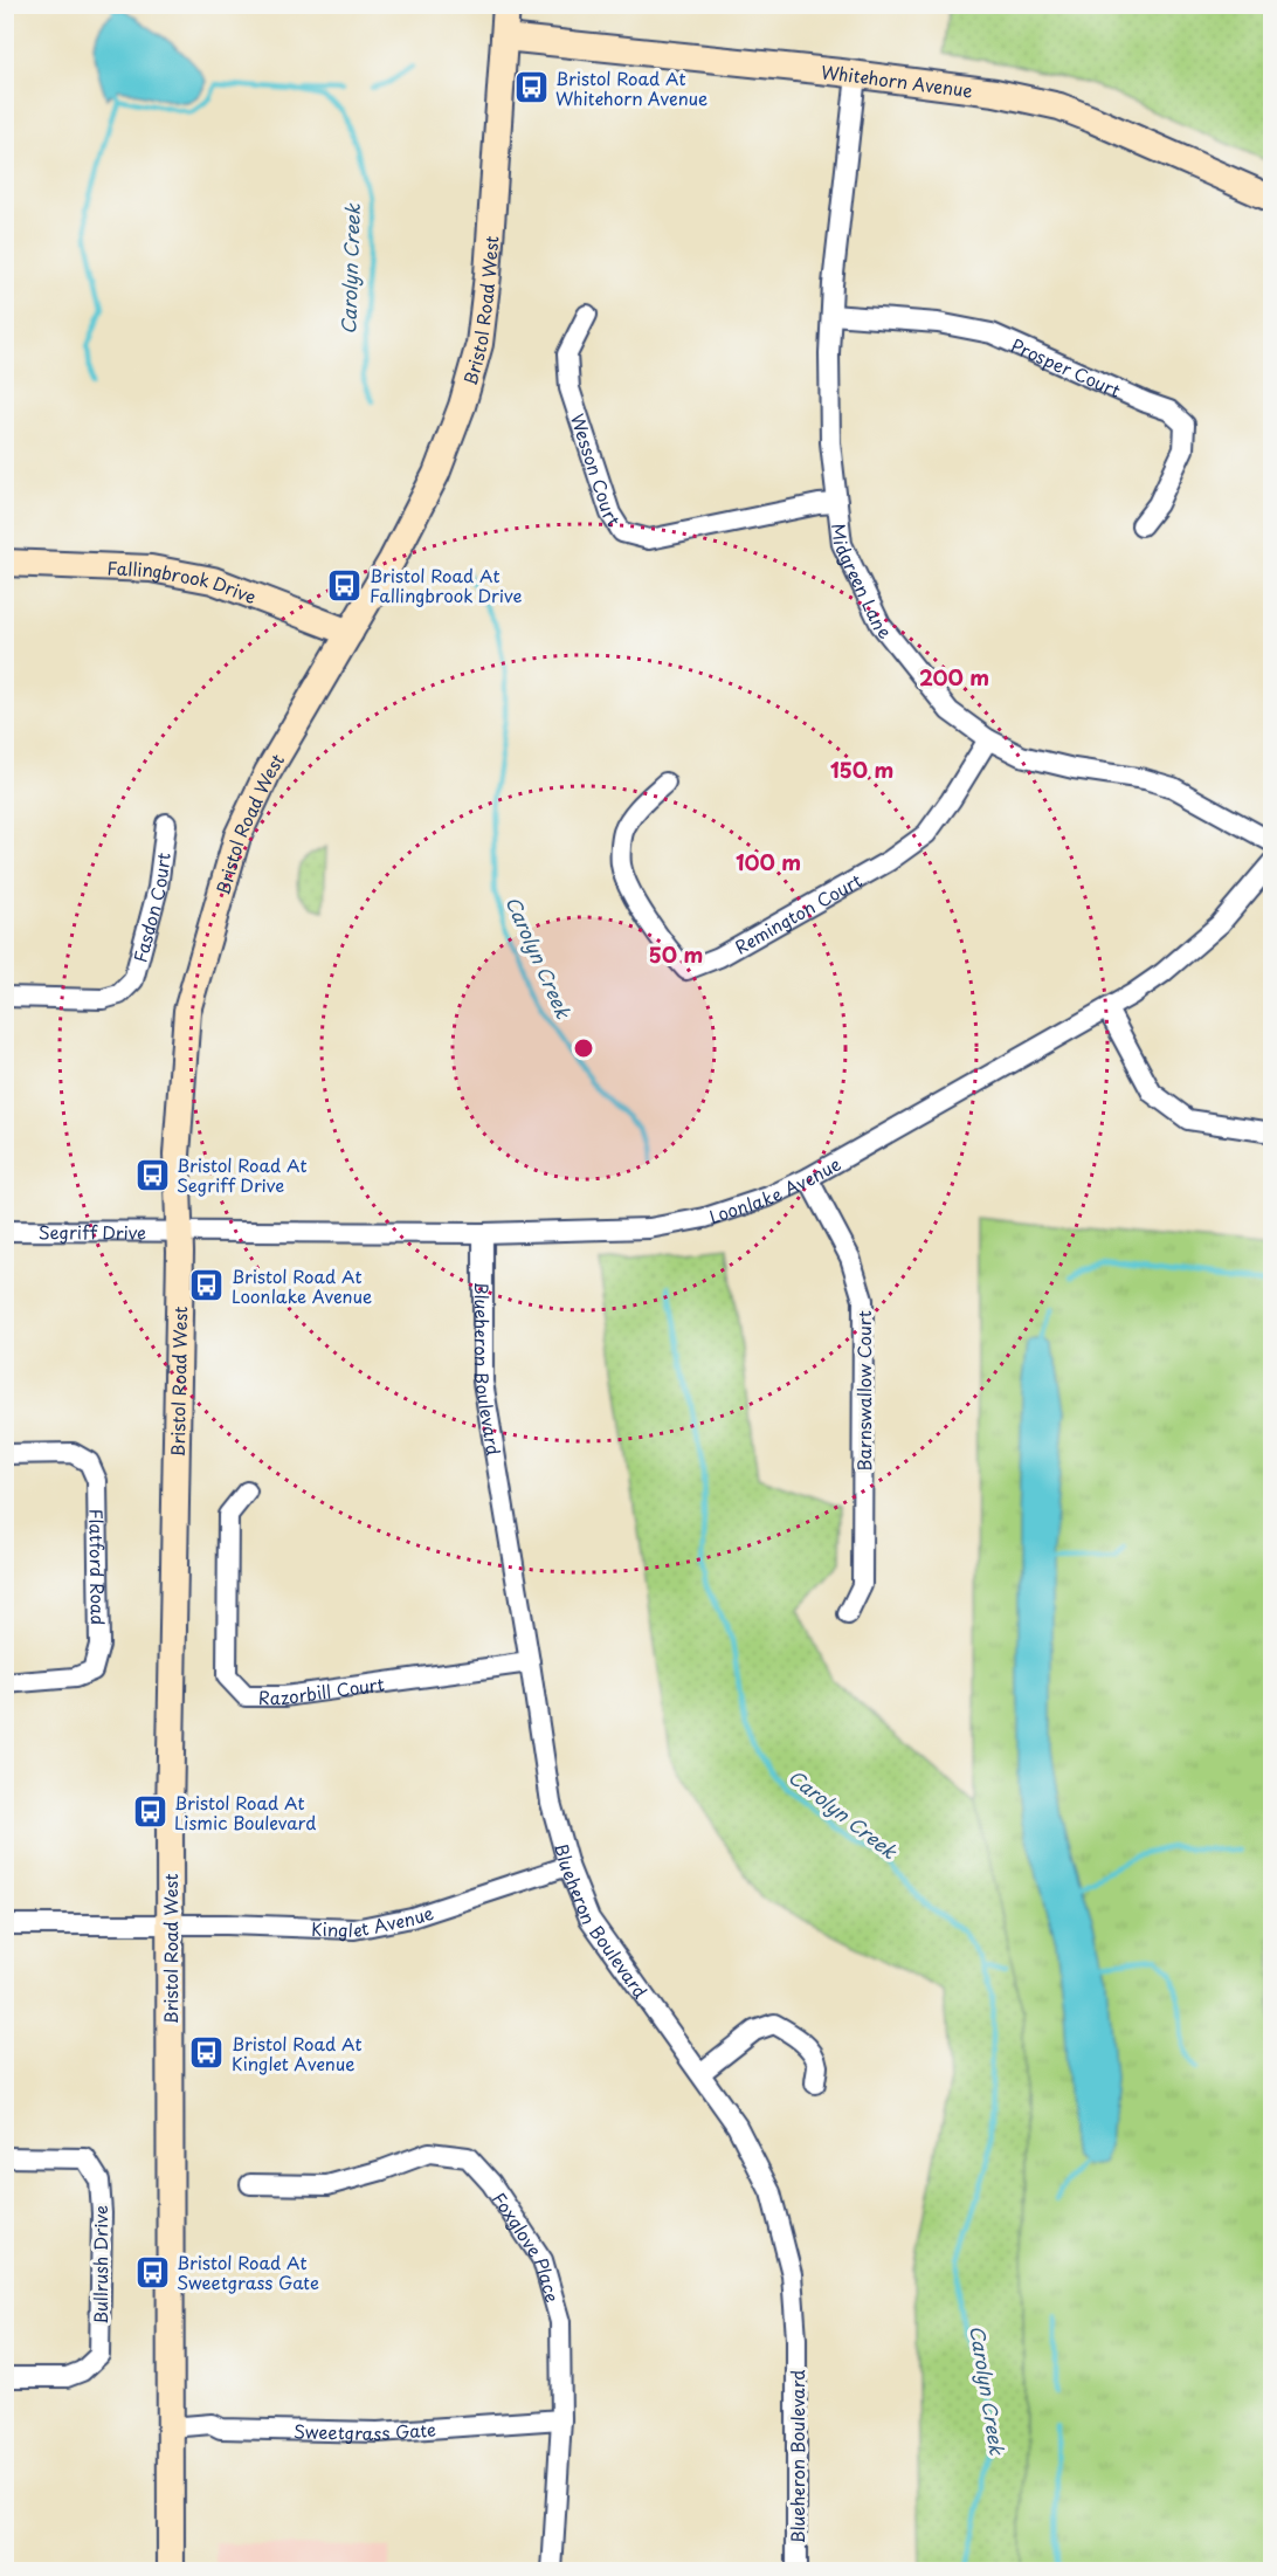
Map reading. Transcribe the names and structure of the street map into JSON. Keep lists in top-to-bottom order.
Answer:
{
  "streets": {
    "street": [
      "Whitehorn Avenue",
      "Bristol Road West",
      "Prosper Court",
      "Wesson Court",
      "Midgreen Lane",
      "Fallingbrook Drive",
      "Fasdon Court",
      "Remington Court",
      "Loonlake Avenue",
      "Segriff Drive",
      "Blueheron Boulevard",
      "Barnswallow Court",
      "Flatford Road",
      "Razorbill Court",
      "Kinglet Avenue",
      "Foxglove Place",
      "Bullrush Drive",
      "Sweetgrass Gate"
    ]
  },
  "crossings": [
    ["Whitehorn Avenue", "Bristol Road West"],
    ["Whitehorn Avenue", "Midgreen Lane"],
    ["Bristol Road West", "Fallingbrook Drive"],
    ["Bristol Road West", "Loonlake Avenue"],
    ["Bristol Road West", "Segriff Drive"],
    ["Bristol Road West", "Kinglet Avenue"],
    ["Bristol Road West", "Sweetgrass Gate"],
    ["Prosper Court", "Midgreen Lane"],
    ["Wesson Court", "Midgreen Lane"],
    ["Midgreen Lane", "Remington Court"],
    ["Loonlake Avenue", "Segriff Drive"],
    ["Loonlake Avenue", "Blueheron Boulevard"],
    ["Loonlake Avenue", "Barnswallow Court"],
    ["Blueheron Boulevard", "Razorbill Court"],
    ["Blueheron Boulevard", "Kinglet Avenue"],
    ["Foxglove Place", "Sweetgrass Gate"]
  ],
  "water": ["Carolyn Creek"],
  "places": {
    "bus stop": [
      "Bristol Road At Whitehorn Avenue",
      "Bristol Road At Fallingbrook Drive",
      "Bristol Road At Segriff Drive",
      "Bristol Road At Loonlake Avenue",
      "Bristol Road At Lismic Boulevard",
      "Bristol Road At Kinglet Avenue",
      "Bristol Road At Sweetgrass Gate"
    ]
  },
  "rings": [
    "200 m",
    "150 m",
    "100 m",
    "50 m"
  ]
}
